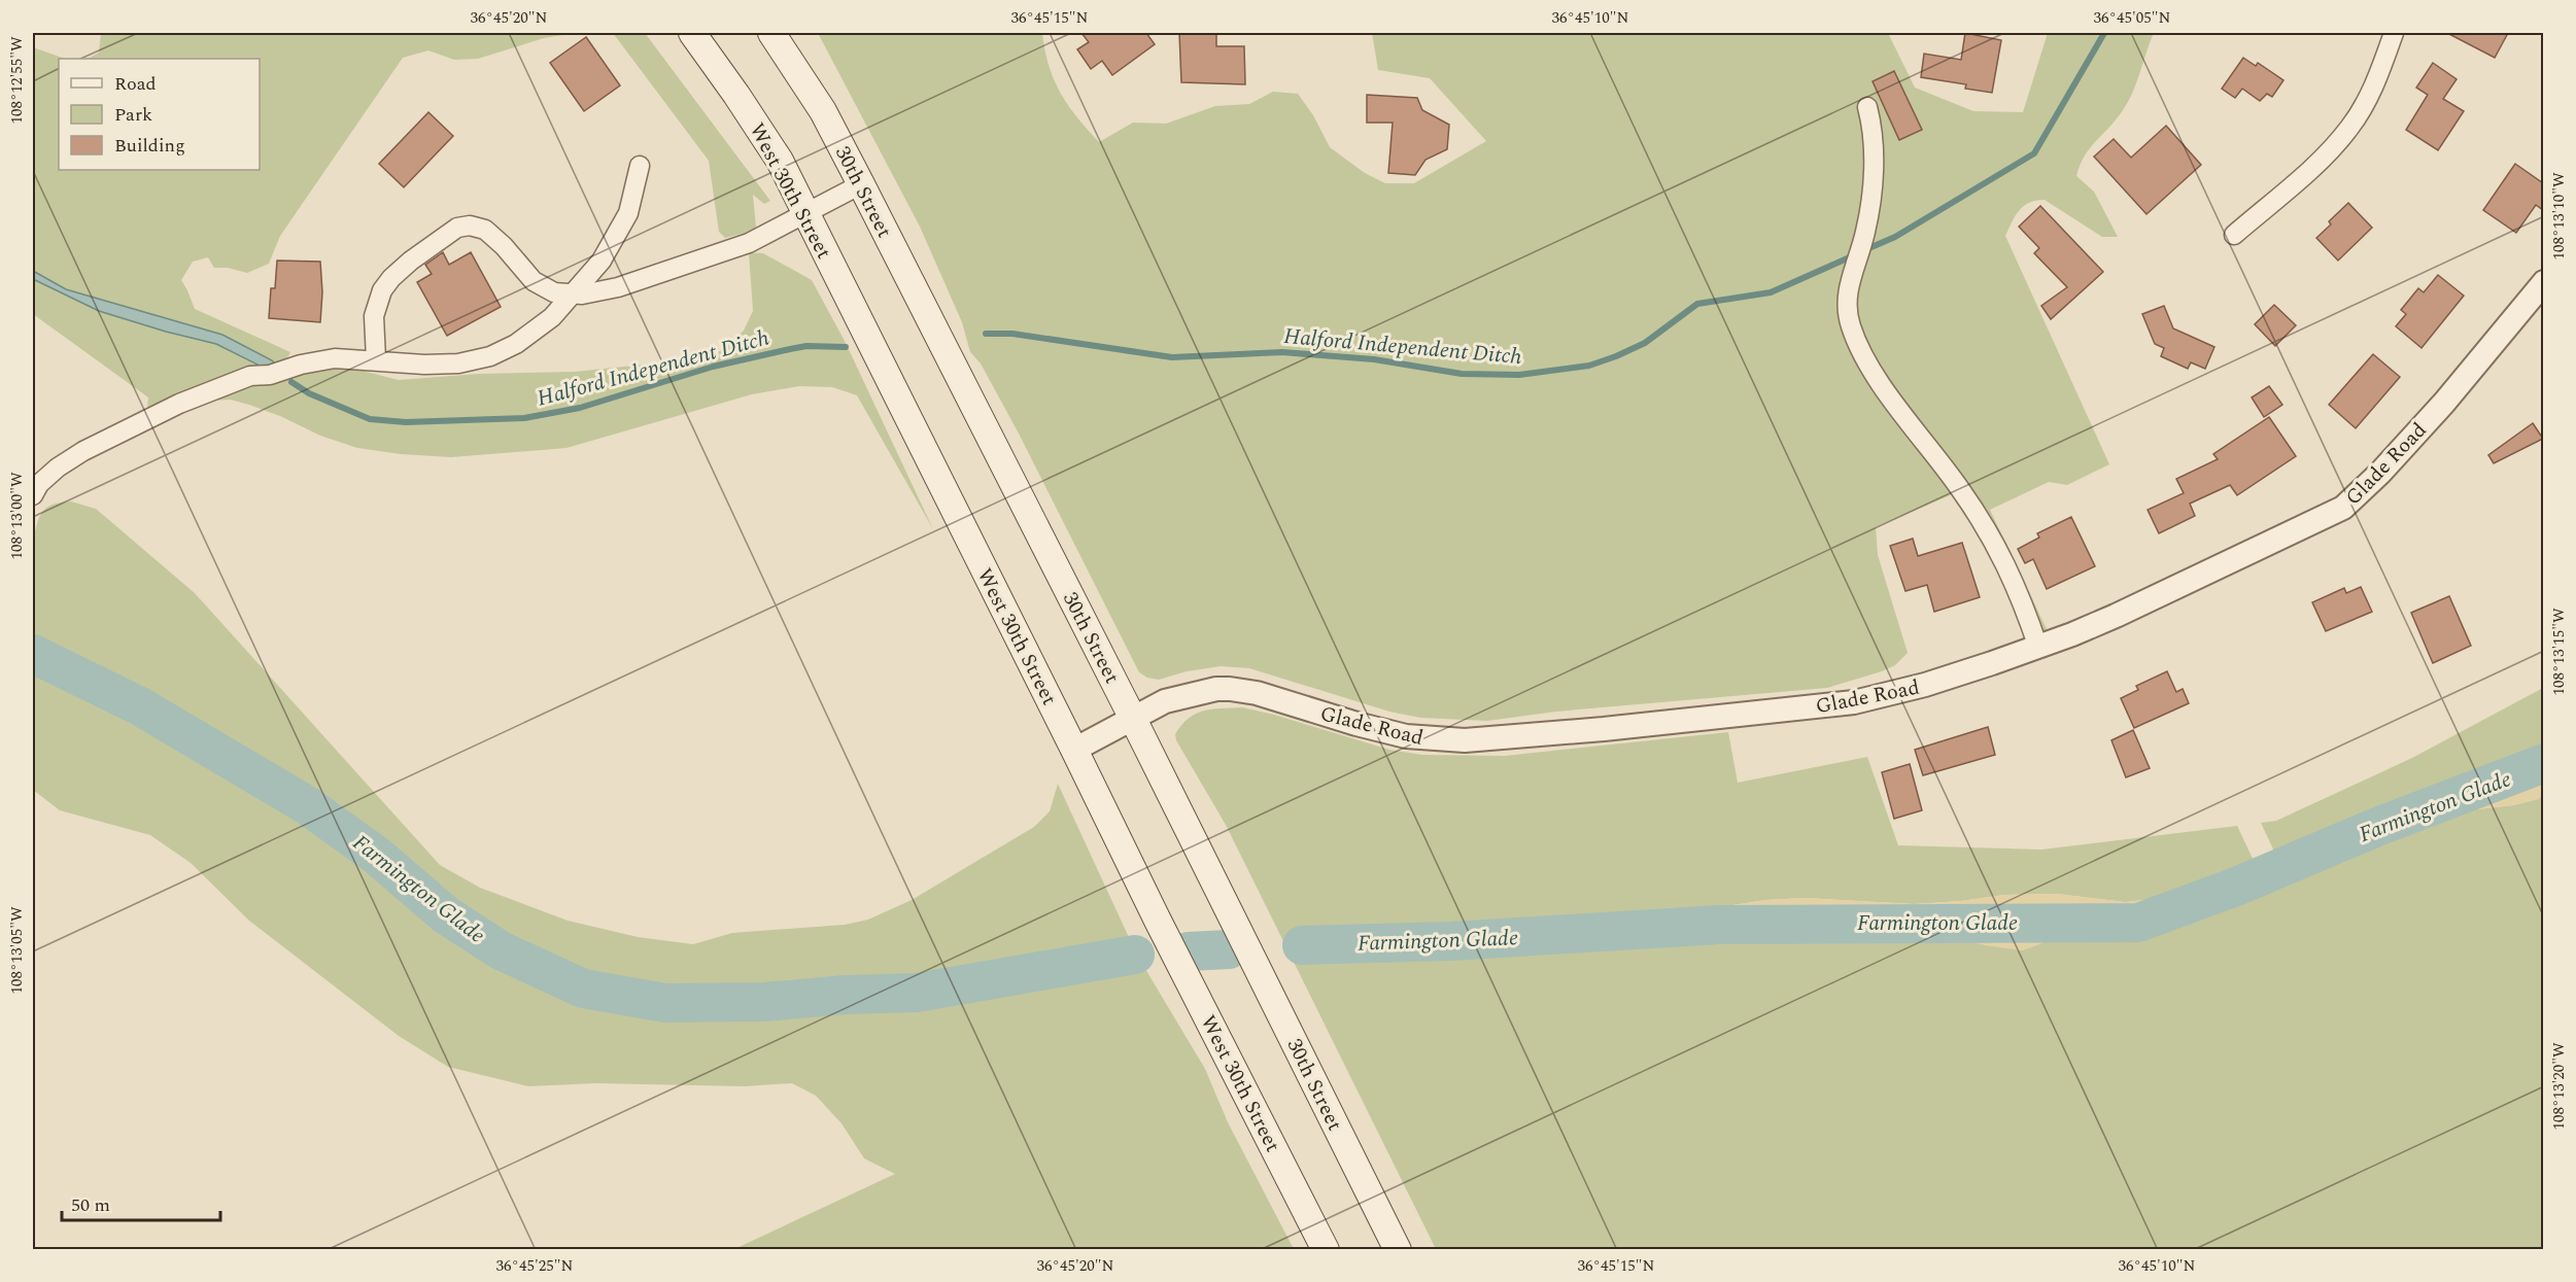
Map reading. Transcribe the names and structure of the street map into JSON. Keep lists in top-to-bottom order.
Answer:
{
  "streets": {
    "main road": ["West 30th Street", "30th Street"],
    "street": ["Glade Road"]
  },
  "crossings": [
    ["West 30th Street", "Glade Road"],
    ["30th Street", "Glade Road"]
  ],
  "water": ["Halford Independent Ditch", "Farmington Glade"],
  "legend": ["Road", "Park", "Building"],
  "scale_bar": "50 m",
  "coordinates": [
    "36°45'20\"N",
    "36°45'15\"N",
    "36°45'10\"N",
    "36°45'05\"N",
    "108°12'55\"W",
    "108°13'10\"W",
    "108°13'00\"W",
    "108°13'15\"W",
    "108°13'05\"W",
    "108°13'20\"W",
    "36°45'25\"N"
  ]
}
